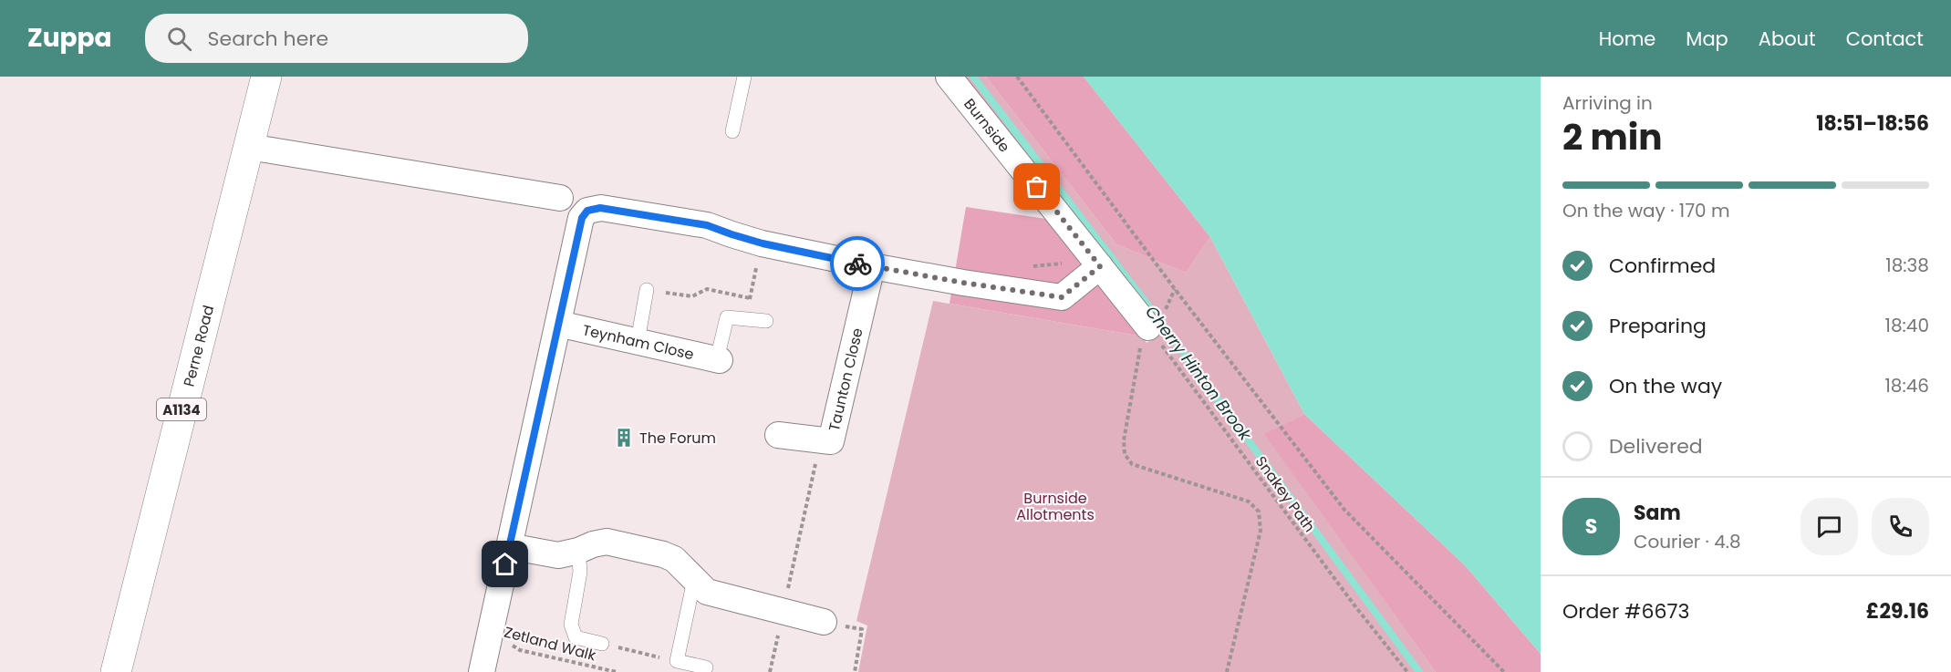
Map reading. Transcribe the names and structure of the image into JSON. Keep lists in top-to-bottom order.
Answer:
{
  "streets": {
    "main road": ["Perne Road", "A1134"],
    "street": ["Burnside", "Teynham Close", "Taunton Close"],
    "path": ["Snakey Path", "Zetland Walk"]
  },
  "crossings": [
    ["Burnside", "Snakey Path"]
  ],
  "water": ["Cherry Hinton Brook"],
  "parks": ["Burnside Allotments"],
  "places": {
    "building": ["The Forum"]
  },
  "page": {
    "header": "Zuppa",
    "search": "Search here",
    "nav": [
      "Home",
      "Map",
      "About",
      "Contact"
    ],
    "heading": ["2 min", "Arriving in", "18:51–18:56"],
    "panel": [
      "Sam",
      "Courier · 4.8",
      "Order #6673",
      "£29.16"
    ],
    "bar": "On the way · 170 m",
    "list": [
      ["Confirmed", "18:38"],
      ["Preparing", "18:40"],
      ["On the way", "18:46"],
      "Delivered"
    ],
    "round": "S"
  }
}
